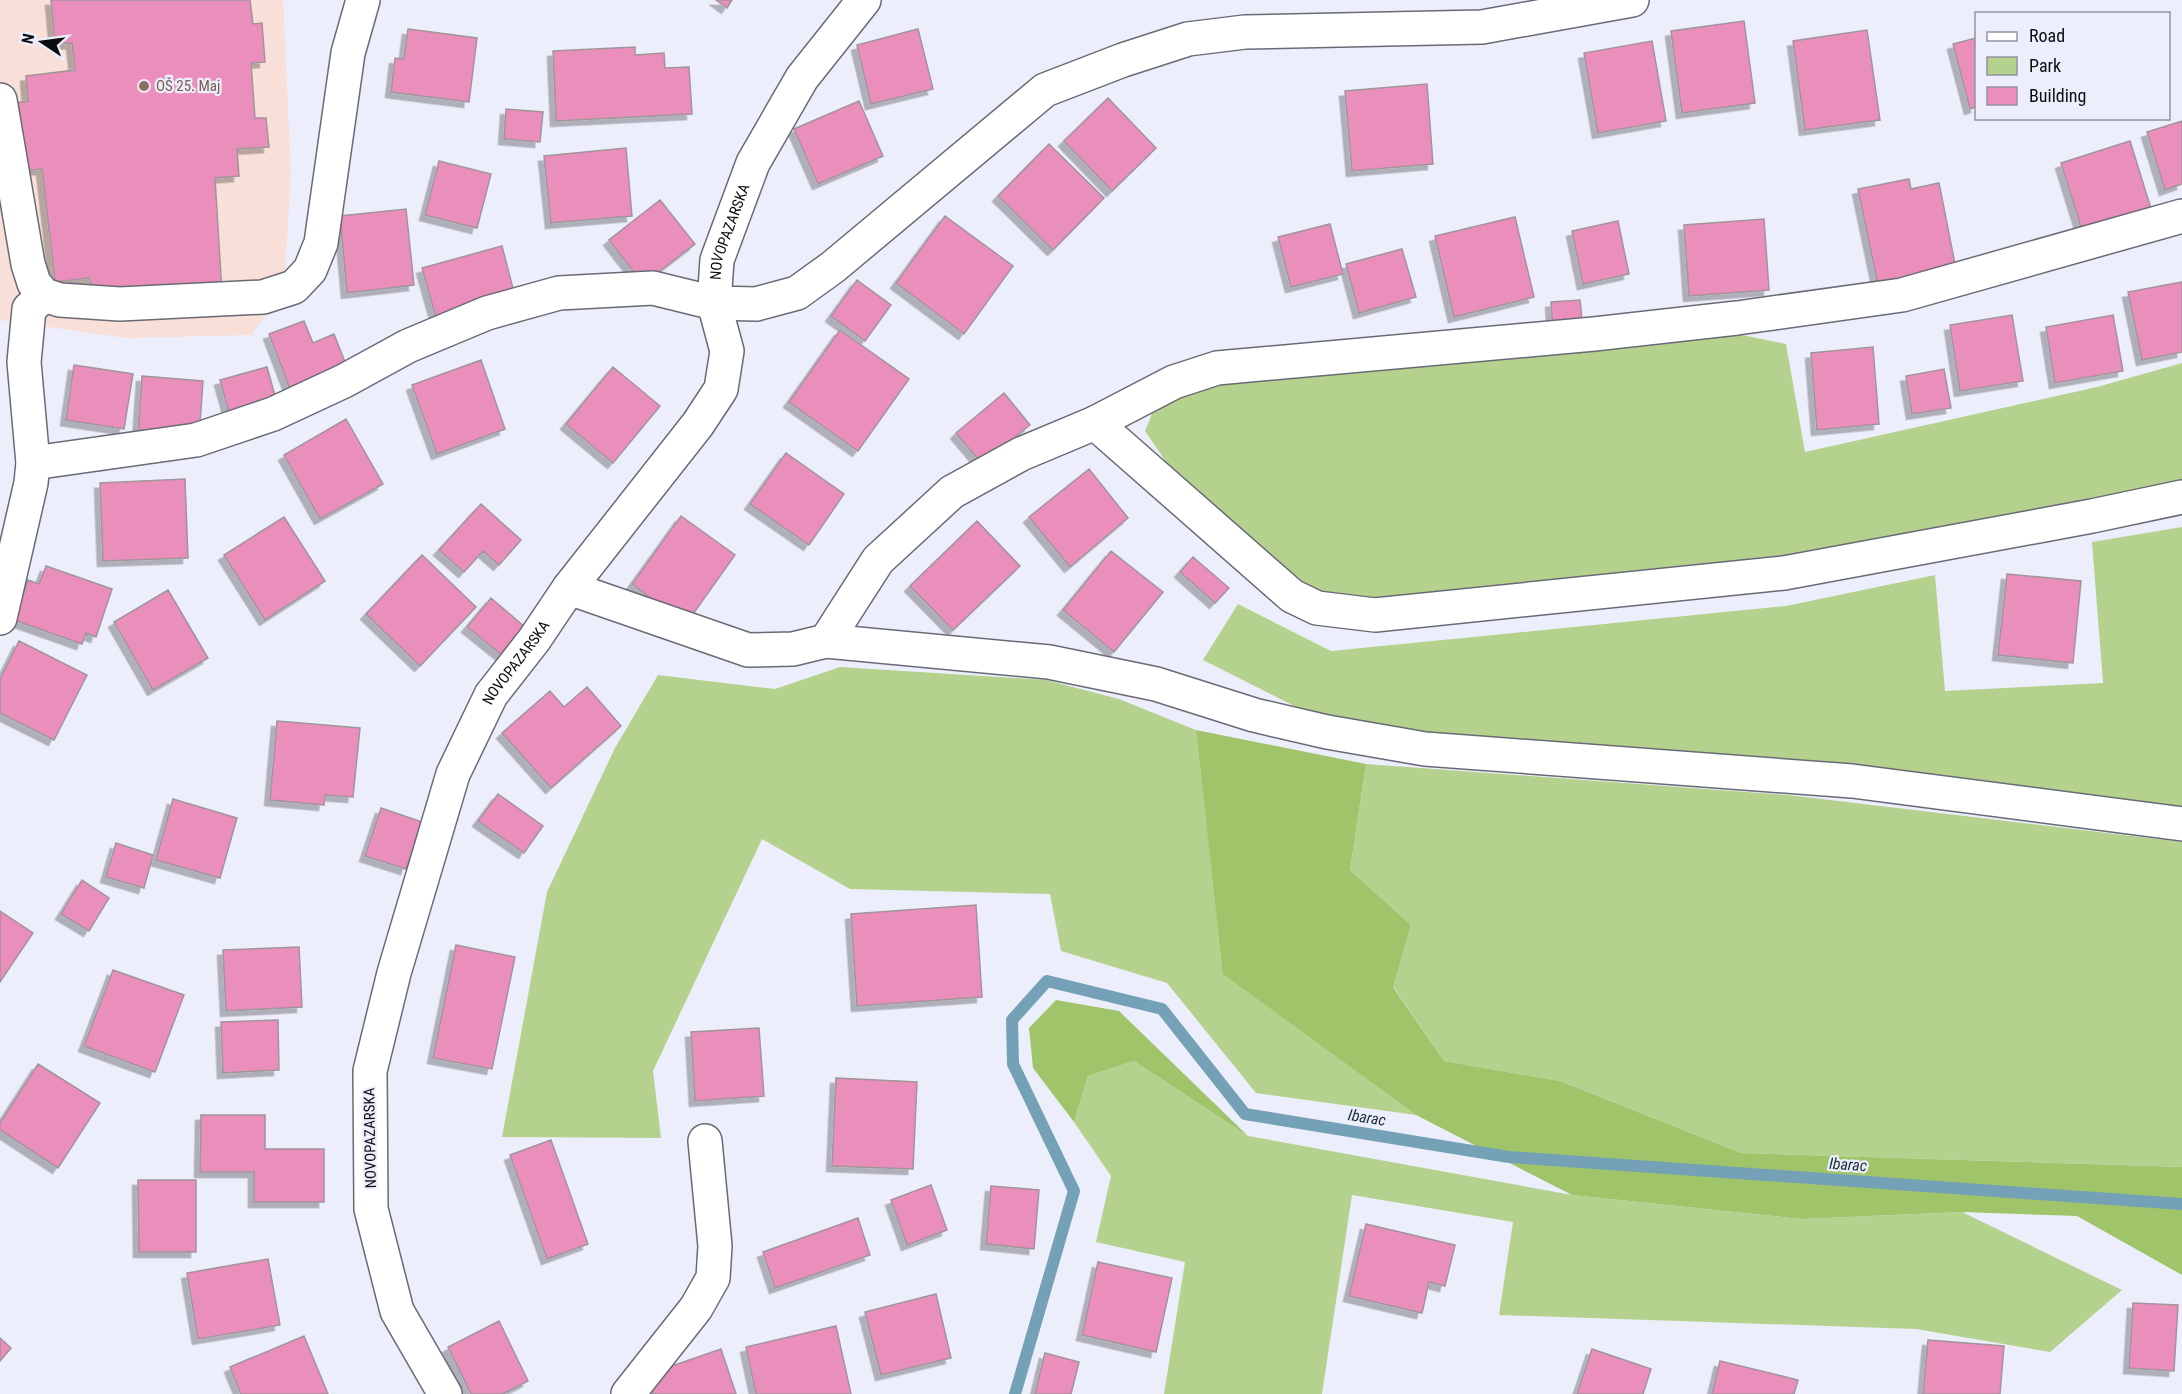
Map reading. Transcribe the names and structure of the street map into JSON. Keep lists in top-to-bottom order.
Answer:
{
  "streets": {
    "street": ["NOVOPAZARSKA"]
  },
  "water": ["Ibarac"],
  "places": ["OŠ 25. Maj"],
  "legend": ["Road", "Park", "Building"],
  "north": "left"
}
